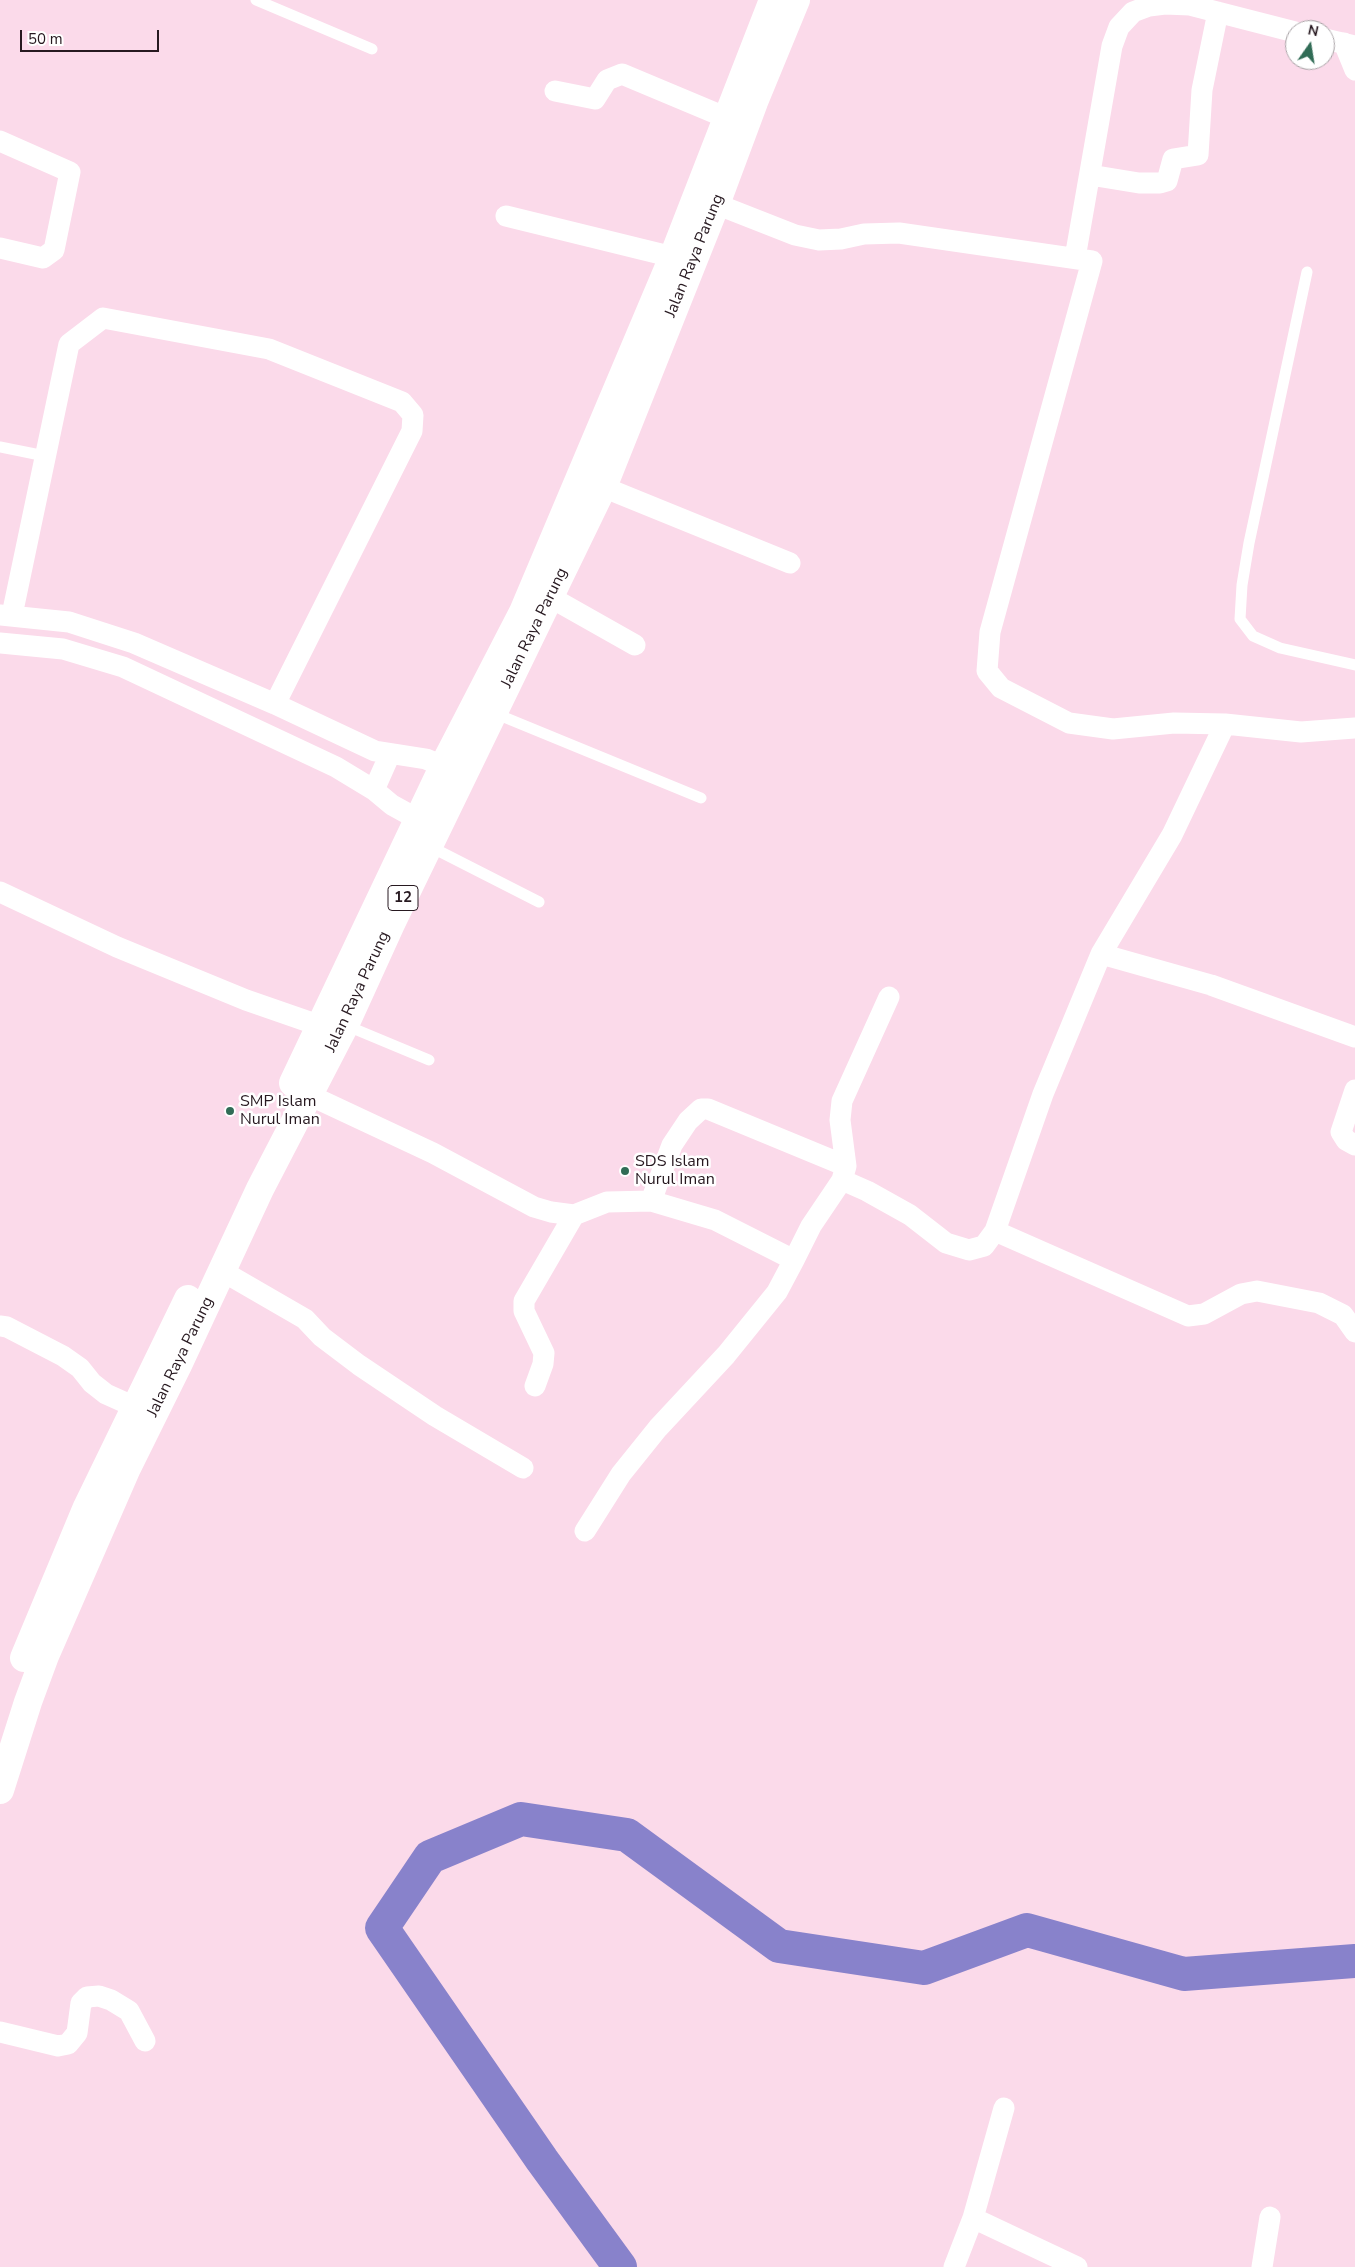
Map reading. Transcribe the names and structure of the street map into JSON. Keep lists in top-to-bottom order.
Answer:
{
  "streets": {
    "highway": ["Jalan Raya Parung", "12"]
  },
  "places": ["SMP Islam Nurul Iman", "SDS Islam Nurul Iman"],
  "scale_bar": "50 m",
  "north": "top"
}
